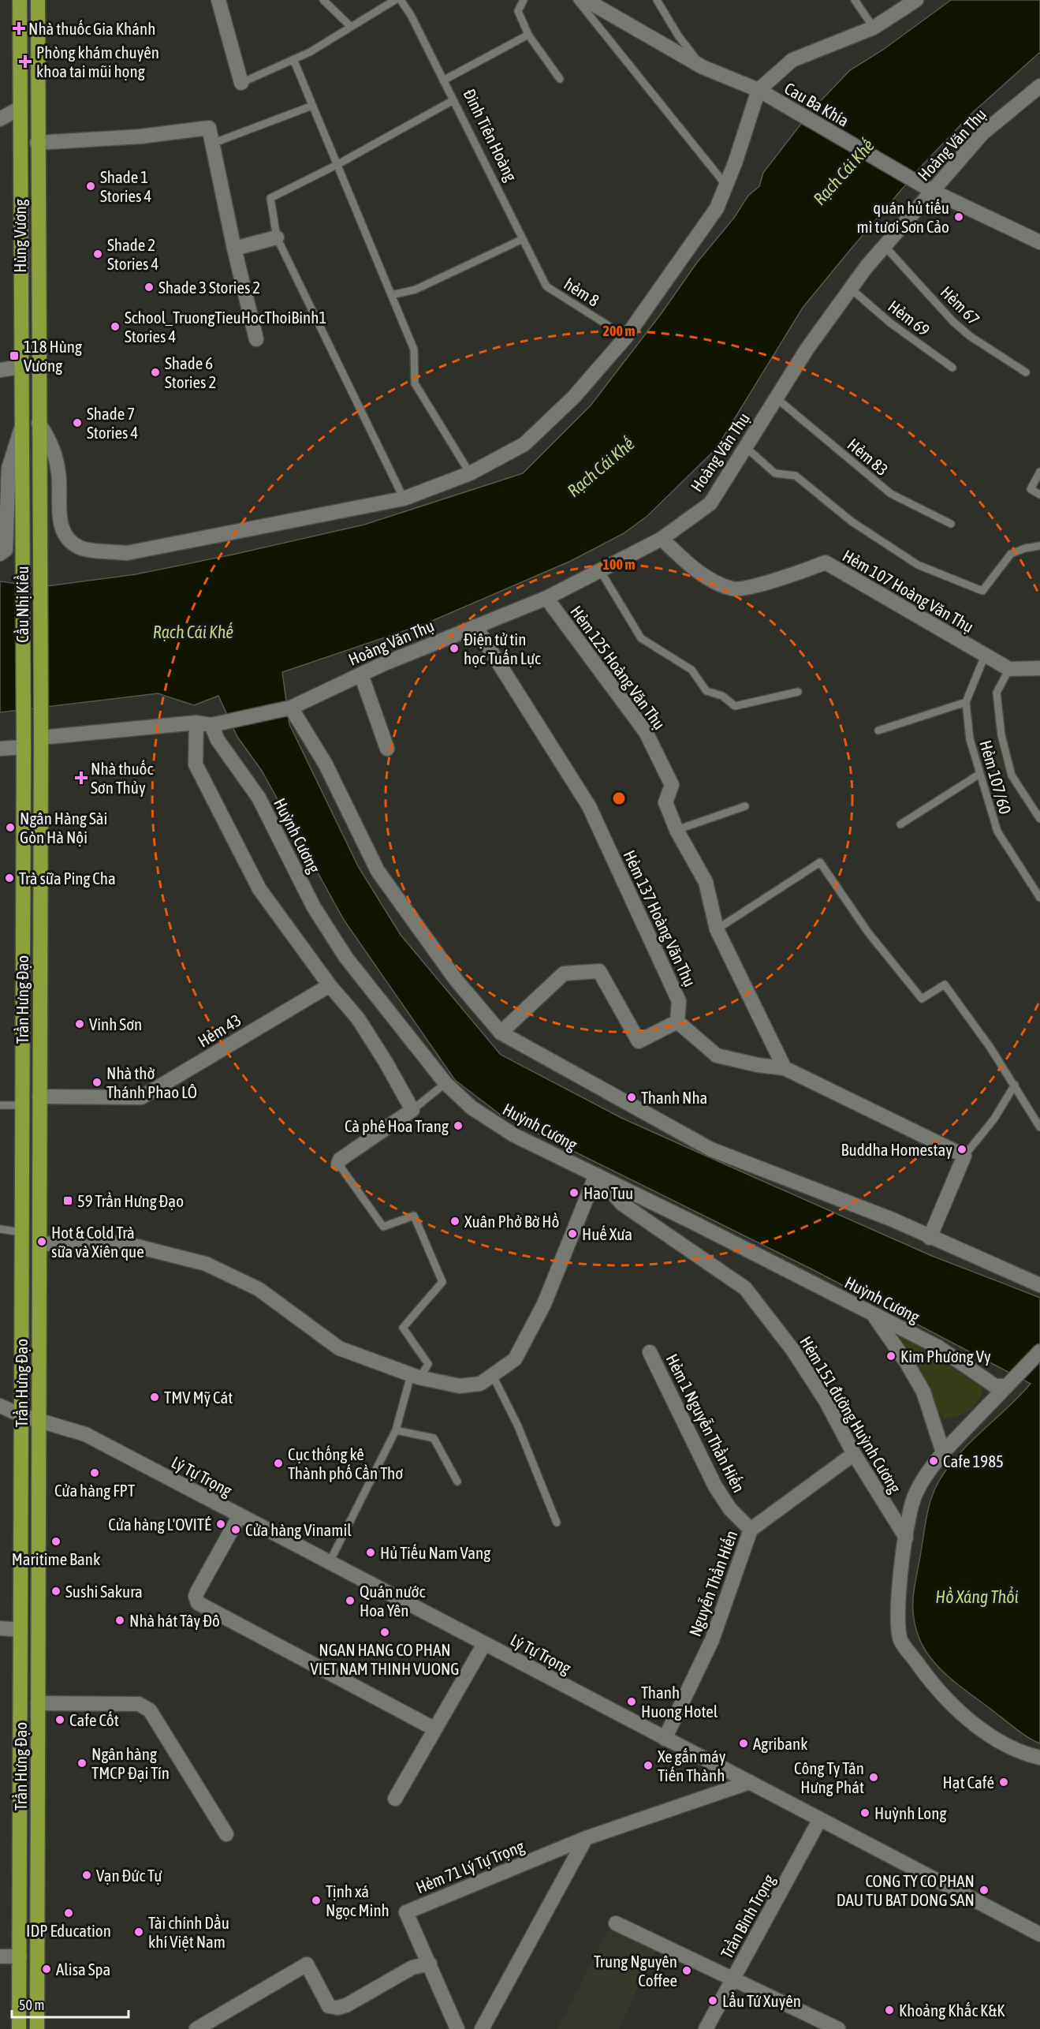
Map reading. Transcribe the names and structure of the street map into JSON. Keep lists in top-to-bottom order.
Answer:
{
  "streets": {
    "highway": ["Hùng Vương", "Cầu Nhị Kiều", "Trần Hưng Đạo"],
    "street": [
      "Cau Ba Khía",
      "Hoàng Văn Thụ",
      "Hẻm 107 Hoàng Văn Thụ",
      "Hẻm 125 Hoàng Văn Thụ",
      "Huỳnh Cương",
      "Hẻm 137 Hoàng Văn Thụ",
      "Hẻm 43",
      "Hẻm 151 đường Huỳnh Cương",
      "Hẻm 1 Nguyễn Thần Hiến",
      "Lý Tự Trọng",
      "Nguyễn Thần Hiến",
      "Hẻm 71 Lý Tự Trọng",
      "Trần Bình Trọng"
    ],
    "lane": [
      "Đinh Tiên Hoàng",
      "hẻm 8",
      "Hẻm 67",
      "Hẻm 69",
      "Hẻm 83",
      "Hẻm 107/60"
    ]
  },
  "crossings": [
    ["Cau Ba Khía", "Hoàng Văn Thụ"],
    ["Đinh Tiên Hoàng", "hẻm 8"],
    ["Hoàng Văn Thụ", "Hẻm 67"],
    ["Hoàng Văn Thụ", "Hẻm 69"],
    ["Hoàng Văn Thụ", "Hẻm 83"],
    ["Hoàng Văn Thụ", "Hẻm 107 Hoàng Văn Thụ"],
    ["Hoàng Văn Thụ", "Hẻm 125 Hoàng Văn Thụ"],
    ["Hoàng Văn Thụ", "Huỳnh Cương"],
    ["Hoàng Văn Thụ", "Hẻm 137 Hoàng Văn Thụ"],
    ["Hùng Vương", "Cầu Nhị Kiều"],
    ["Hẻm 107 Hoàng Văn Thụ", "Hẻm 107/60"],
    ["Cầu Nhị Kiều", "Trần Hưng Đạo"],
    ["Huỳnh Cương", "Hẻm 151 đường Huỳnh Cương"],
    ["Trần Hưng Đạo", "Hẻm 43"],
    ["Trần Hưng Đạo", "Lý Tự Trọng"],
    ["Hẻm 151 đường Huỳnh Cương", "Nguyễn Thần Hiến"],
    ["Hẻm 1 Nguyễn Thần Hiến", "Nguyễn Thần Hiến"],
    ["Lý Tự Trọng", "Nguyễn Thần Hiến"],
    ["Lý Tự Trọng", "Hẻm 71 Lý Tự Trọng"],
    ["Lý Tự Trọng", "Trần Bình Trọng"]
  ],
  "water": ["Rạch Cái Khế", "Hồ Xáng Thổi"],
  "places": {
    "health": ["Nhà thuốc Gia Khánh", "Phòng khám chuyên khoa tai mũi họng", "Nhà thuốc Sơn Thủy"],
    "other": [
      "Shade 1 Stories 4",
      "quán hủ tiếu mì tươi Sơn Cảo",
      "Shade 2 Stories 4",
      "Shade 3 Stories 2",
      "School_TruongTieuHocThoiBinh1 Stories 4",
      "Shade 6 Stories 2",
      "Shade 7 Stories 4",
      "Điện tử tin học Tuấn Lực",
      "Ngân Hàng Sài Gòn Hà Nội",
      "Trà sữa Ping Cha",
      "Vinh Sơn",
      "Nhà thờ Thánh Phao LÔ",
      "Thanh Nha",
      "Cà phê Hoa Trang",
      "Buddha Homestay",
      "Hao Tuu",
      "Xuân Phở Bờ Hồ",
      "Huế Xưa",
      "Hot & Cold Trà sữa và Xiên que",
      "Kim Phương Vy",
      "TMV Mỹ Cát",
      "Cafe 1985",
      "Cục thống kê Thành phố Cần Thơ",
      "Cửa hàng FPT",
      "Cửa hàng L'OVITÉ",
      "Cửa hàng Vinamil",
      "Maritime Bank",
      "Hủ Tiếu Nam Vang",
      "Sushi Sakura",
      "Quán nước Hoa Yên",
      "Nhà hát Tây Đô",
      "NGAN HANG CO PHAN VIET NAM THINH VUONG",
      "Thanh Huong Hotel",
      "Cafe Cốt",
      "Agribank",
      "Ngân hàng TMCP Đại Tín",
      "Xe gắn máy Tiến Thành",
      "Công Ty Tân Hưng Phát",
      "Hạt Café",
      "Huỳnh Long",
      "Vạn Đức Tự",
      "CONG TY CO PHAN DAU TU BAT DONG SAN",
      "Tịnh xá Ngọc Minh",
      "IDP Education",
      "Tài chính Dầu khí Việt Nam",
      "Alisa Spa",
      "Trung Nguyên Coffee",
      "Lẩu Tứ Xuyên",
      "Khoảng Khắc K&K"
    ],
    "transit": ["118 Hùng Vương", "59 Trần Hưng Đạo"]
  },
  "scale_bar": "50 m",
  "rings": ["200 m", "100 m"]
}
